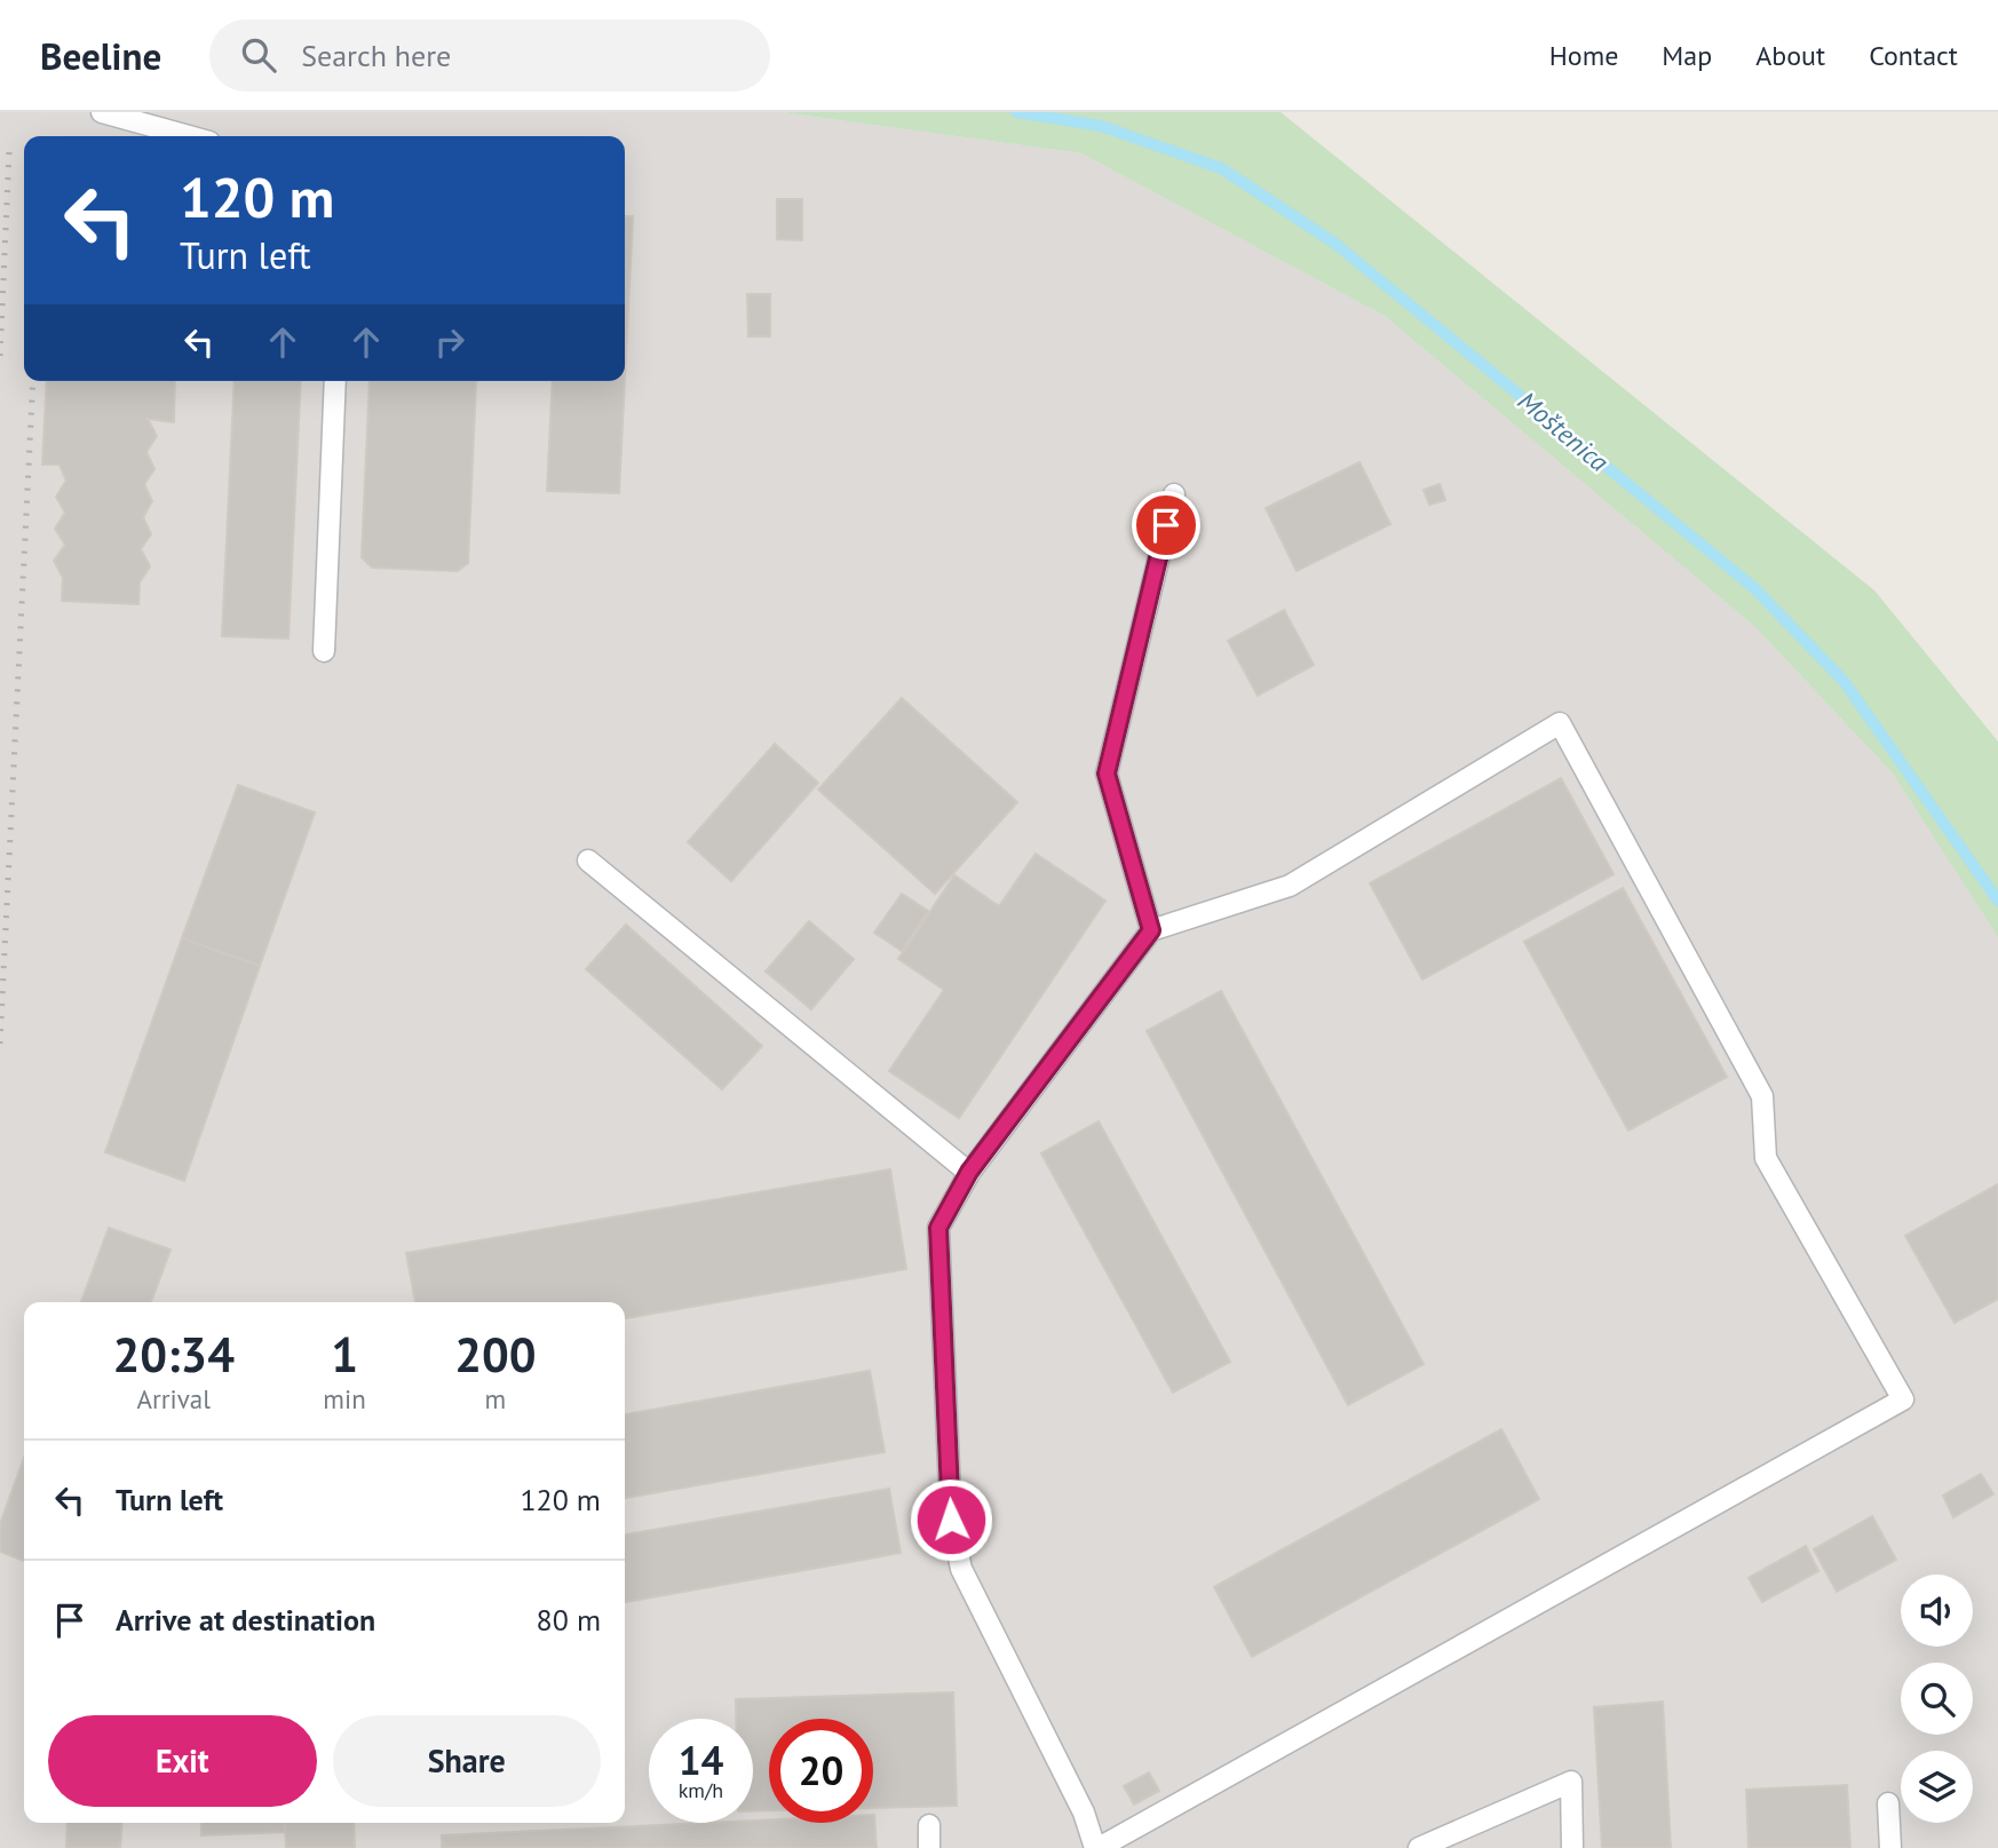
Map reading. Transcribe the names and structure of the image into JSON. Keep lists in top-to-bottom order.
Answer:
{
  "water": ["Moštenica"],
  "page": {
    "header": "Beeline",
    "search": "Search here",
    "nav": [
      "Home",
      "Map",
      "About",
      "Contact"
    ],
    "turn": ["120 m", "Turn left"],
    "eta": [
      "20:34",
      "Arrival",
      "1",
      "min",
      "200",
      "m"
    ],
    "list": [
      {
        "name": "Turn left",
        "value": "120 m"
      },
      {
        "name": "Arrive at destination",
        "value": "80 m"
      }
    ],
    "buttons": ["Exit", "Share"],
    "speed": "14 km/h",
    "limit": "20"
  }
}
